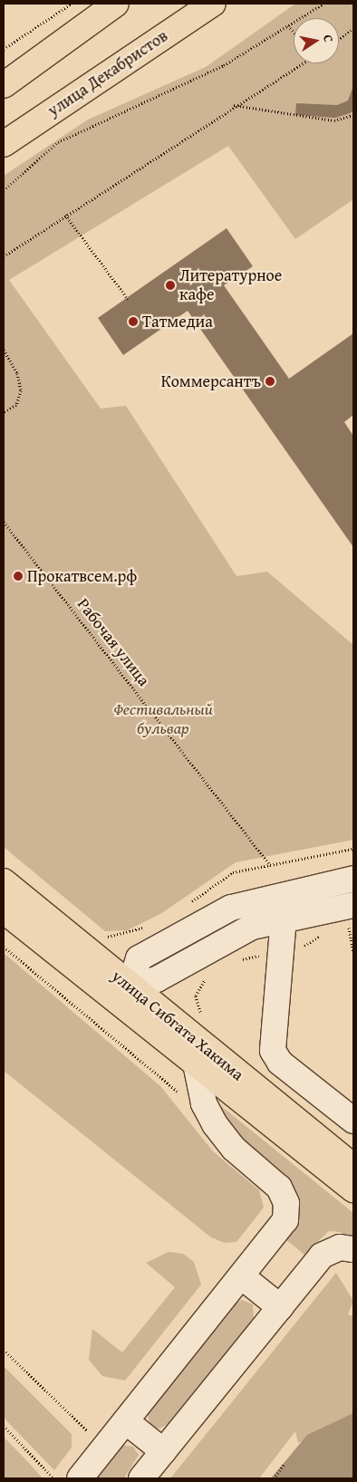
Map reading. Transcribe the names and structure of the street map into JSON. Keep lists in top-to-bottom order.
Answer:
{
  "streets": {
    "main road": ["улица Декабристов", "улица Сибгата Хакима"],
    "path": ["Рабочая улица"]
  },
  "parks": ["Фестивальный бульвар"],
  "places": [
    "Литературное кафе",
    "Татмедиа",
    "Коммерсантъ",
    "Прокатвсем.рф"
  ],
  "north": "right"
}
